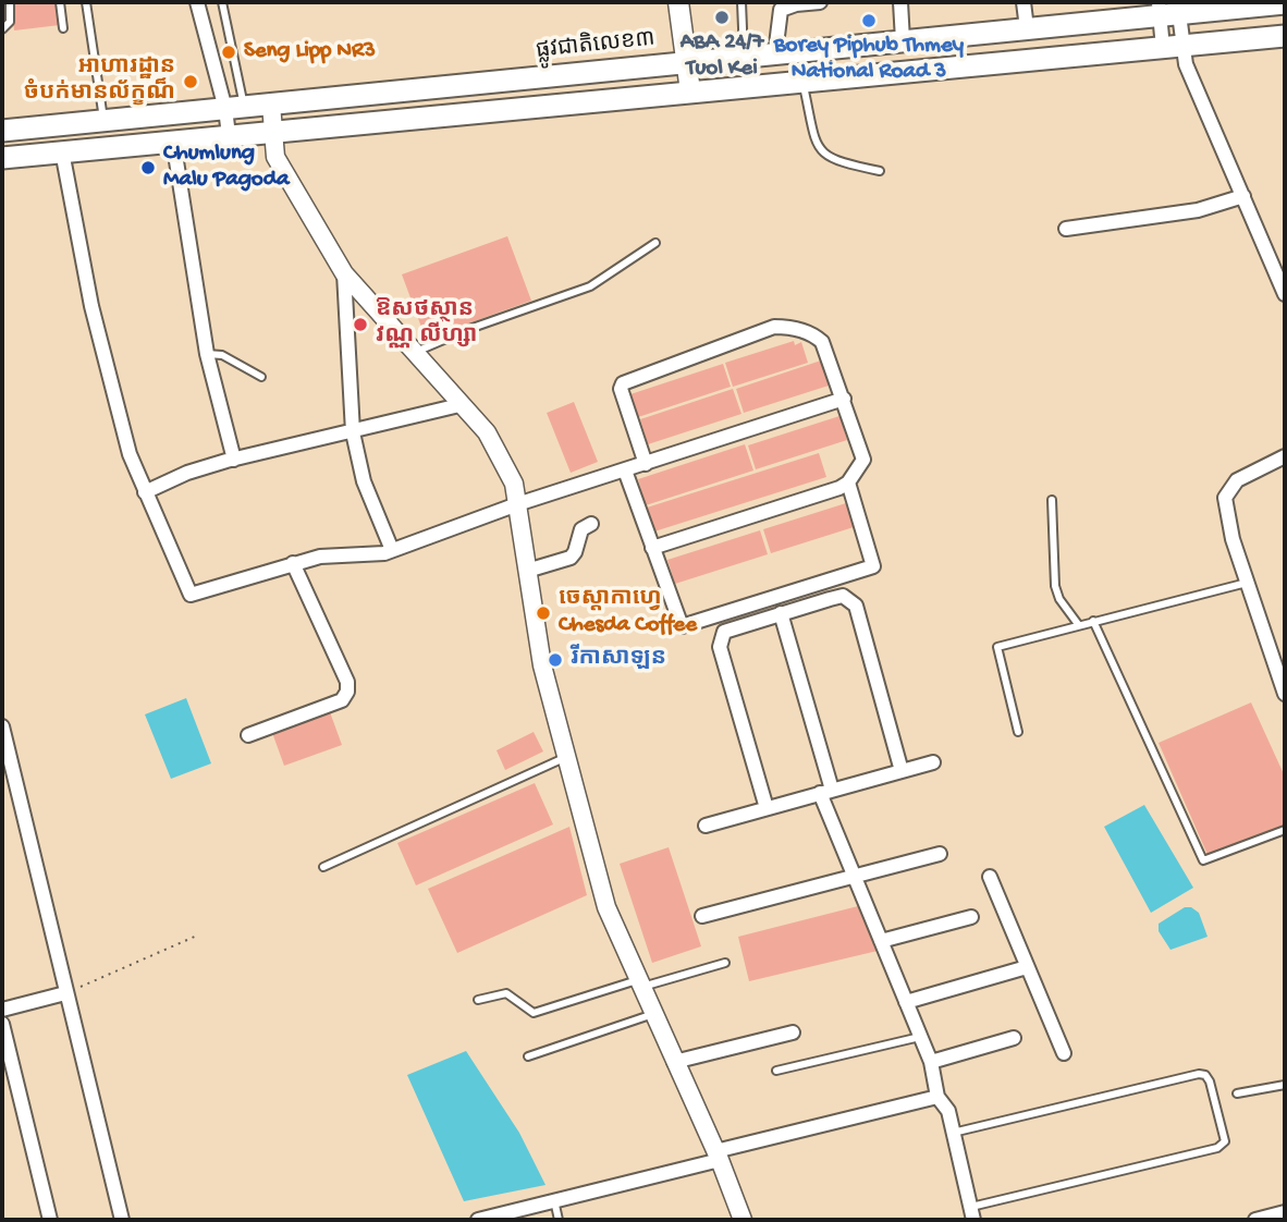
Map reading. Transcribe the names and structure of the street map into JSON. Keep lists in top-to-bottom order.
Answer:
{
  "streets": {
    "highway": ["ផ្លូវជាតិលេខ៣"]
  },
  "places": [
    "ABA 24/7 Tuol Kei",
    "Borey Piphub Thmey National Road 3",
    "Seng Lipp NR3",
    "អាហារដ្ឋាន ចំបក់មានល័ក្ខណ៏",
    "Chumlung Malu Pagoda",
    "ឱសថស្ថាន វណ្ណ លីហ្សា",
    "ចេស្ដាកាហ្វេ Chesda Coffee",
    "រីកាសាឡន"
  ]
}
